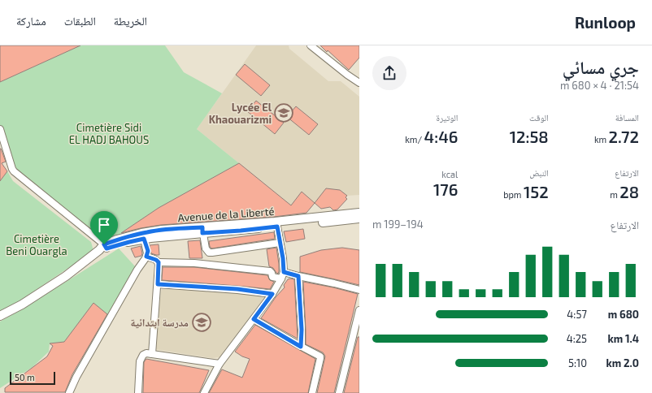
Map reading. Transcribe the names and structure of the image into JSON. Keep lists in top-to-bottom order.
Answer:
{
  "streets": {
    "street": ["Avenue de la Liberté"]
  },
  "parks": ["Cimetière Sidi EL HADJ BAHOUS", "Cimetière Beni Ouargla"],
  "places": {
    "school or university": ["Lycée El Khaouarizmi", "مدرسة ابتدائية"]
  },
  "scale_bar": "50 m",
  "page": {
    "header": "Runloop",
    "nav": ["الخريطة", "الطبقات", "مشاركة"],
    "heading": ["جري مسائي", "21:54 · 4 × 680 m"],
    "stats": [
      ["المسافة", "2.72 km"],
      ["الوقت", "12:58"],
      ["الوتيرة", "4:46 /km"],
      ["الارتفاع", "28 m"],
      ["النبض", "152 bpm"],
      ["kcal", "176"]
    ],
    "chart": ["الارتفاع", "194–199 m"],
    "list": [
      {
        "name": "680 m",
        "note": "4:57"
      },
      {
        "name": "1.4 km",
        "note": "4:25"
      },
      {
        "name": "2.0 km",
        "note": "5:10"
      }
    ],
    "scale": "50 m"
  }
}
